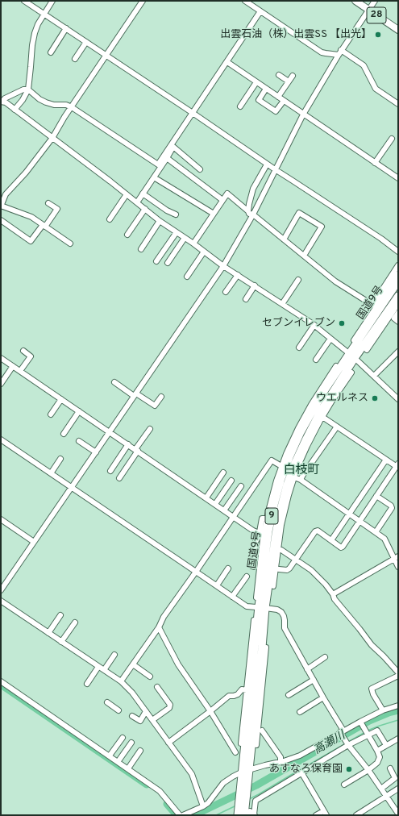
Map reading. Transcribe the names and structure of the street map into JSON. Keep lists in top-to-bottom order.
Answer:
{
  "streets": {
    "highway": ["国道9号", "9"],
    "main road": ["28"]
  },
  "districts": ["白枝町"],
  "water": ["高瀬川"],
  "places": [
    "出雲石油（株）出雲SS 【出光】",
    "セブンイレブン",
    "ウエルネス",
    "あすなろ保育園"
  ]
}
